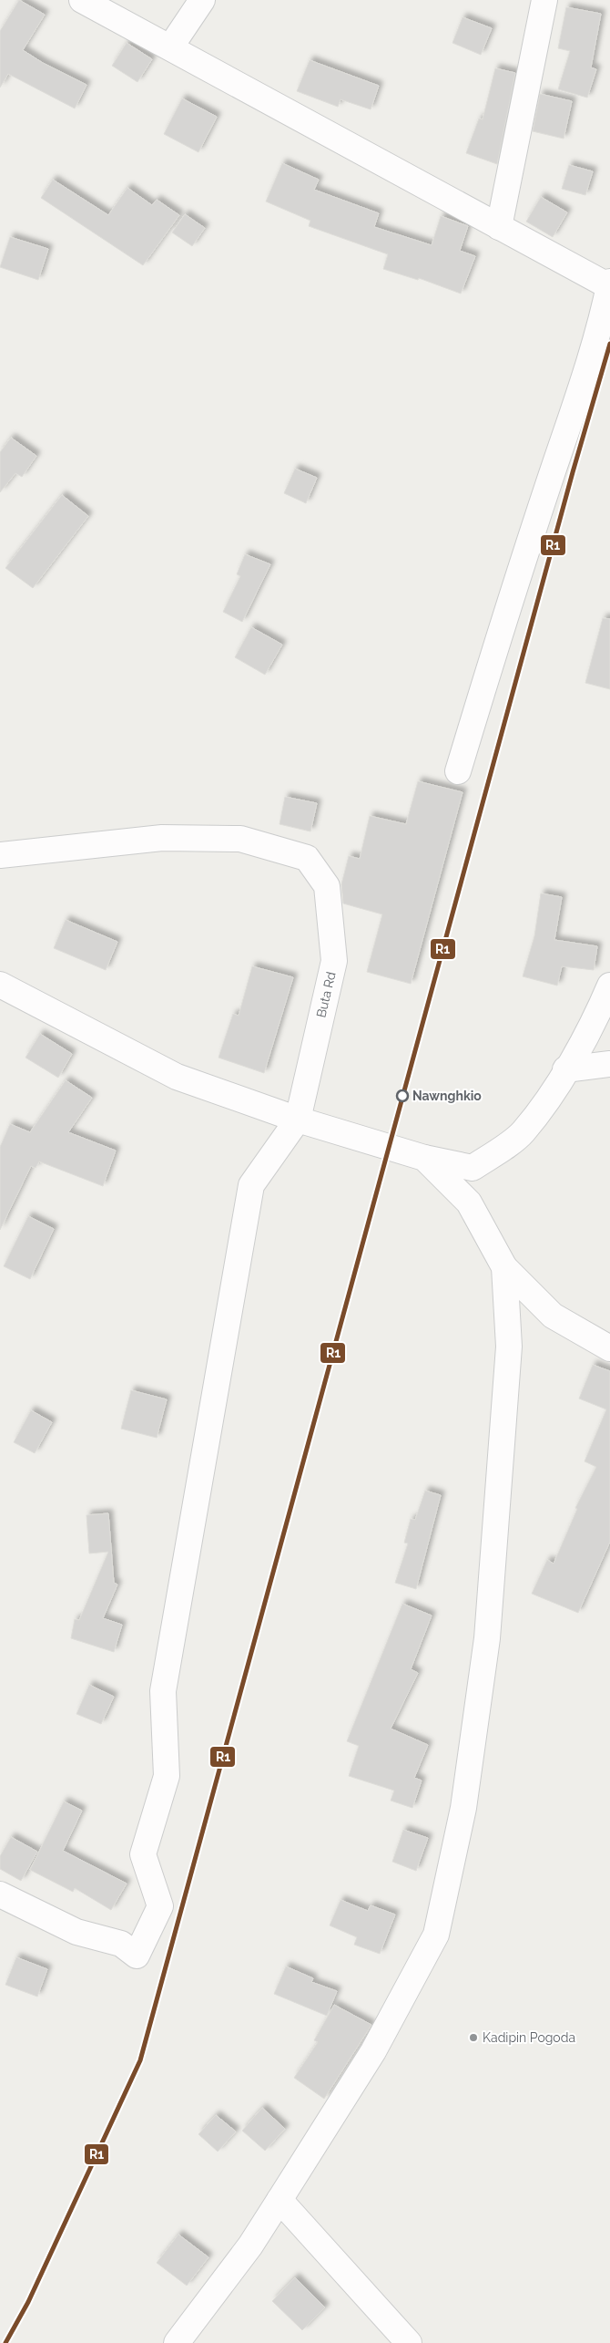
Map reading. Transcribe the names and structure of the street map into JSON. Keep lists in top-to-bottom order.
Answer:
{
  "streets": {
    "street": ["Buta Rd"]
  },
  "places": ["Nawnghkio", "Kadipin Pogoda"],
  "lines": ["transit line R1"]
}
